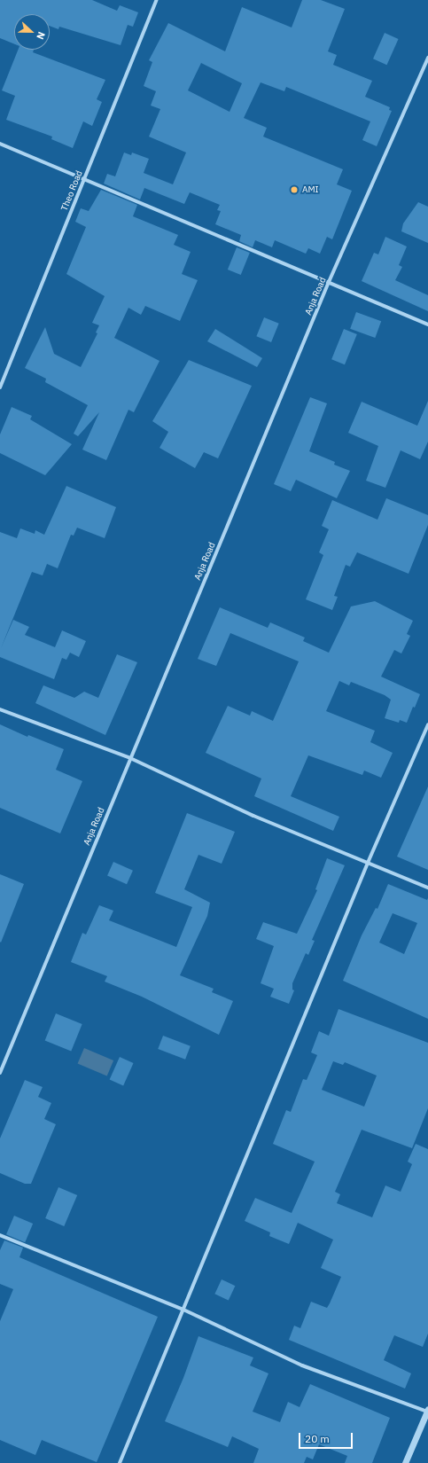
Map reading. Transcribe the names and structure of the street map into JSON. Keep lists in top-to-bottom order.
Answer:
{
  "streets": {
    "street": ["Theo Road", "Anja Road"]
  },
  "places": ["AMI"],
  "scale_bar": "20 m",
  "north": "right"
}
